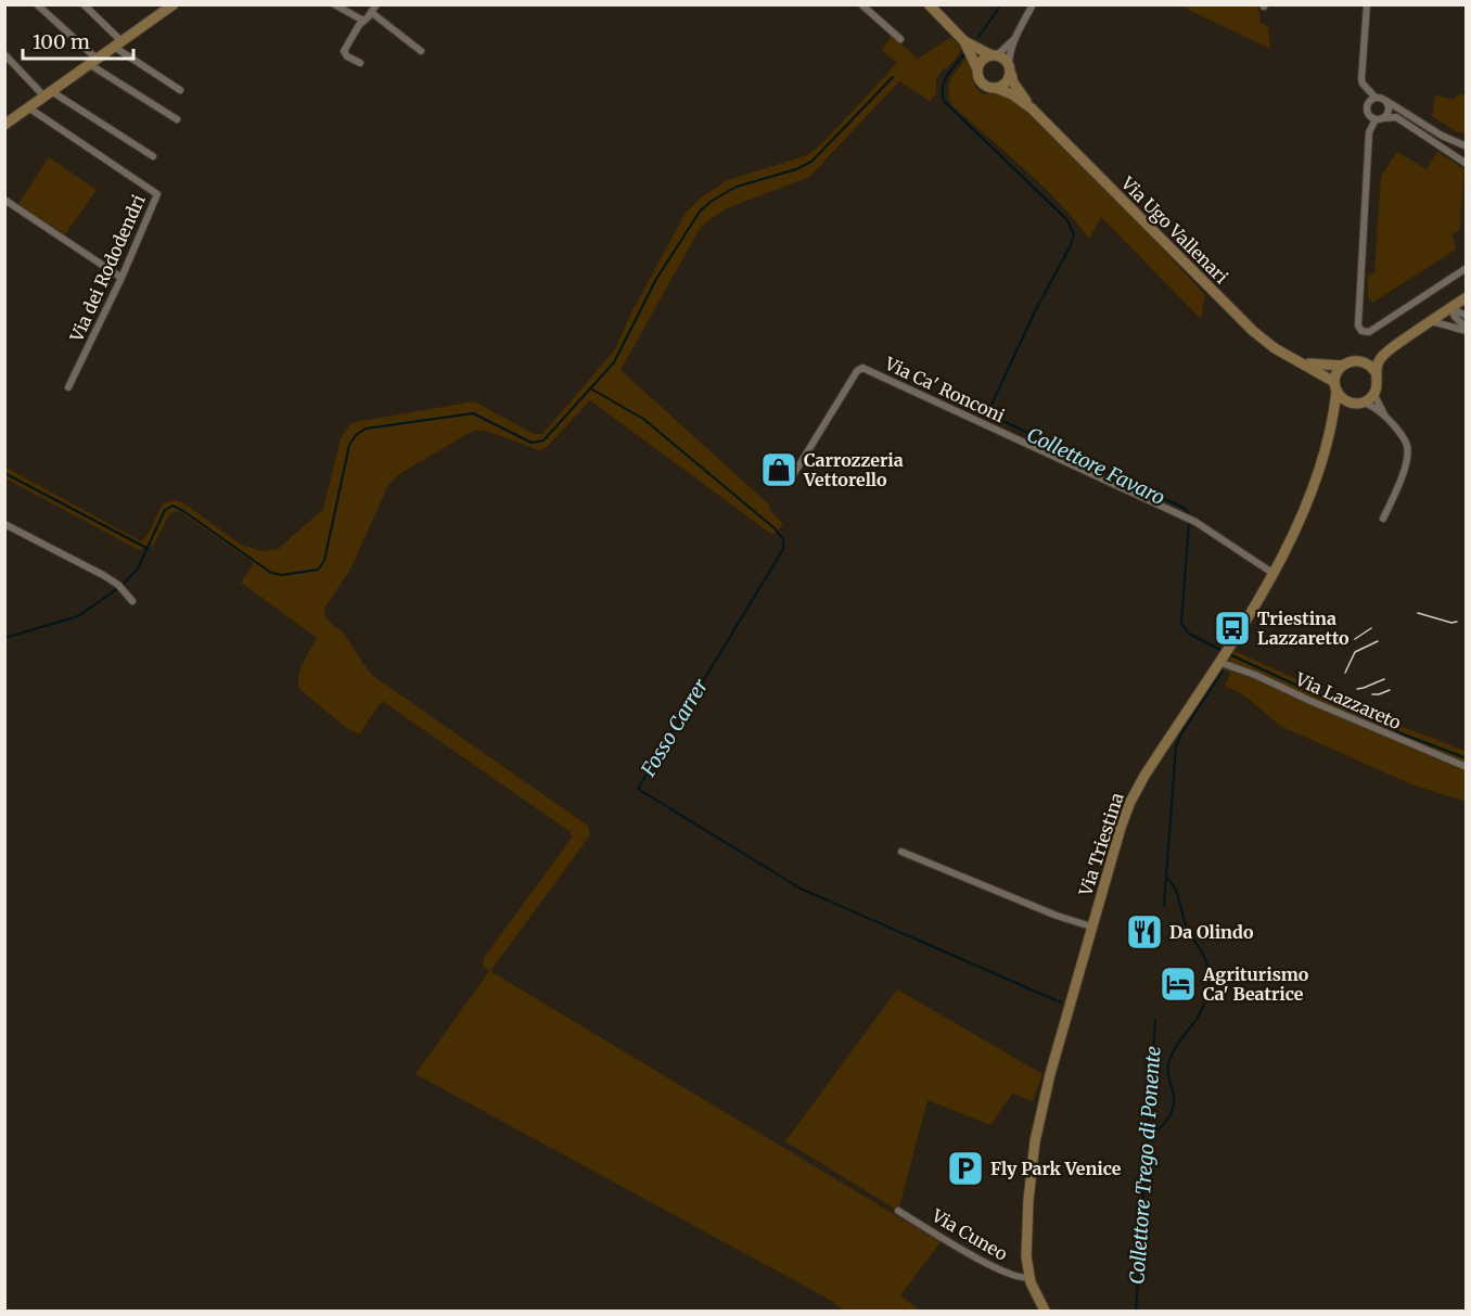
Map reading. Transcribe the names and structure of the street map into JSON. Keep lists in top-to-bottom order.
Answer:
{
  "streets": {
    "street": [
      "Via Ugo Vallenari",
      "Via dei Rododendri",
      "Via Ca' Ronconi",
      "Via Lazzareto",
      "Via Triestina",
      "Via Cuneo"
    ]
  },
  "crossings": [
    ["Via Ugo Vallenari", "Via Triestina"],
    ["Via Ca' Ronconi", "Via Triestina"],
    ["Via Lazzareto", "Via Triestina"],
    ["Via Triestina", "Via Cuneo"]
  ],
  "water": ["Collettore Favaro", "Fosso Carrer", "Collettore Trego di Ponente"],
  "places": {
    "shop": ["Carrozzeria Vettorello"],
    "bus stop": ["Triestina Lazzaretto"],
    "restaurant": ["Da Olindo"],
    "hotel": ["Agriturismo Ca' Beatrice"],
    "parking": ["Fly Park Venice"]
  },
  "scale_bar": "100 m"
}
